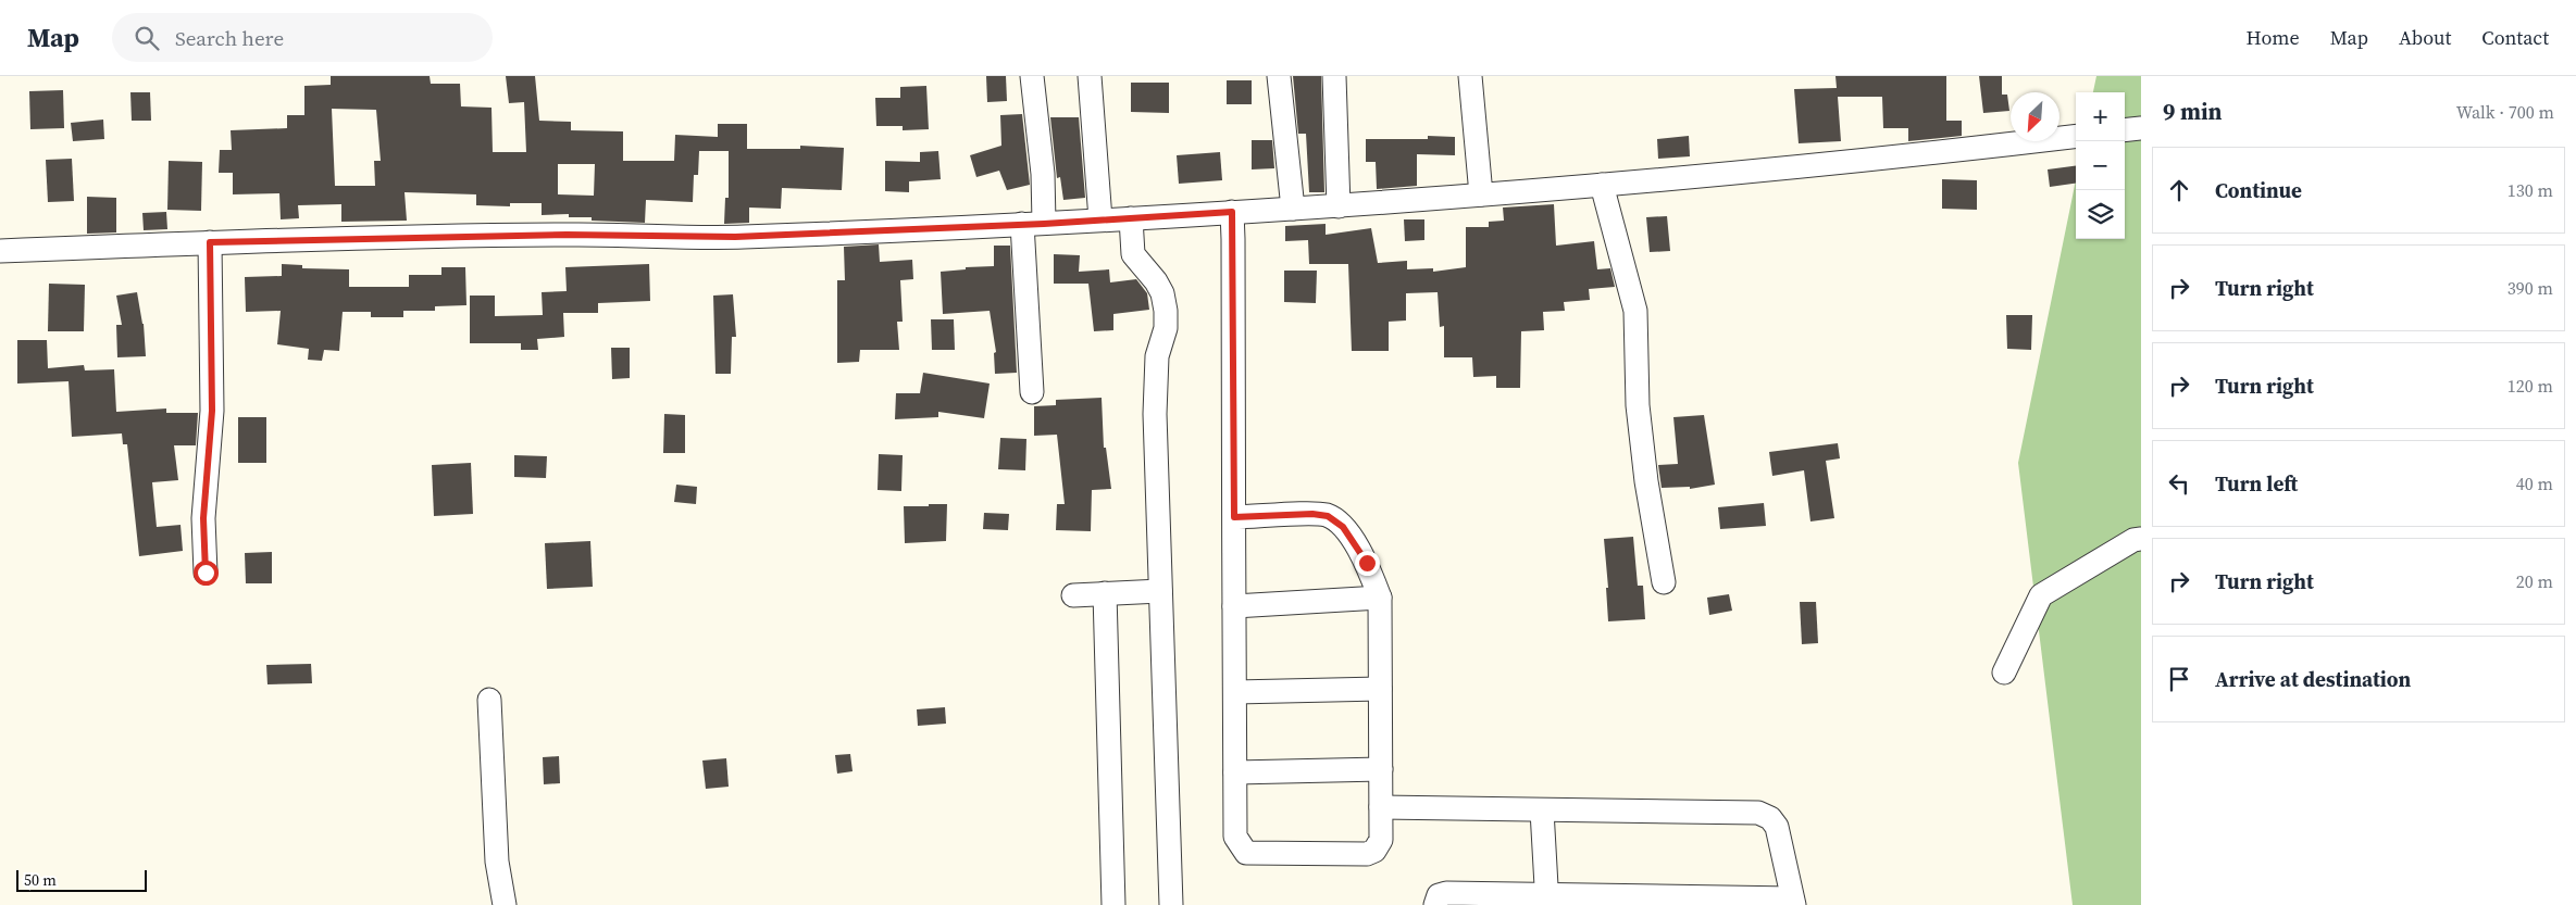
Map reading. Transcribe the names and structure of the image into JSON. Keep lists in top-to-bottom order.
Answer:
{
  "scale_bar": "50 m",
  "north": "bottom left",
  "page": {
    "header": "Map",
    "search": "Search here",
    "nav": [
      "Home",
      "Map",
      "About",
      "Contact"
    ],
    "heading": ["9 min", "Walk · 700 m"],
    "map_buttons": ["+", "−"],
    "list": [
      ["Continue", "130 m"],
      ["Turn right", "390 m"],
      ["Turn right", "120 m"],
      ["Turn left", "40 m"],
      ["Turn right", "20 m"],
      "Arrive at destination"
    ],
    "scale": "50 m"
  }
}
